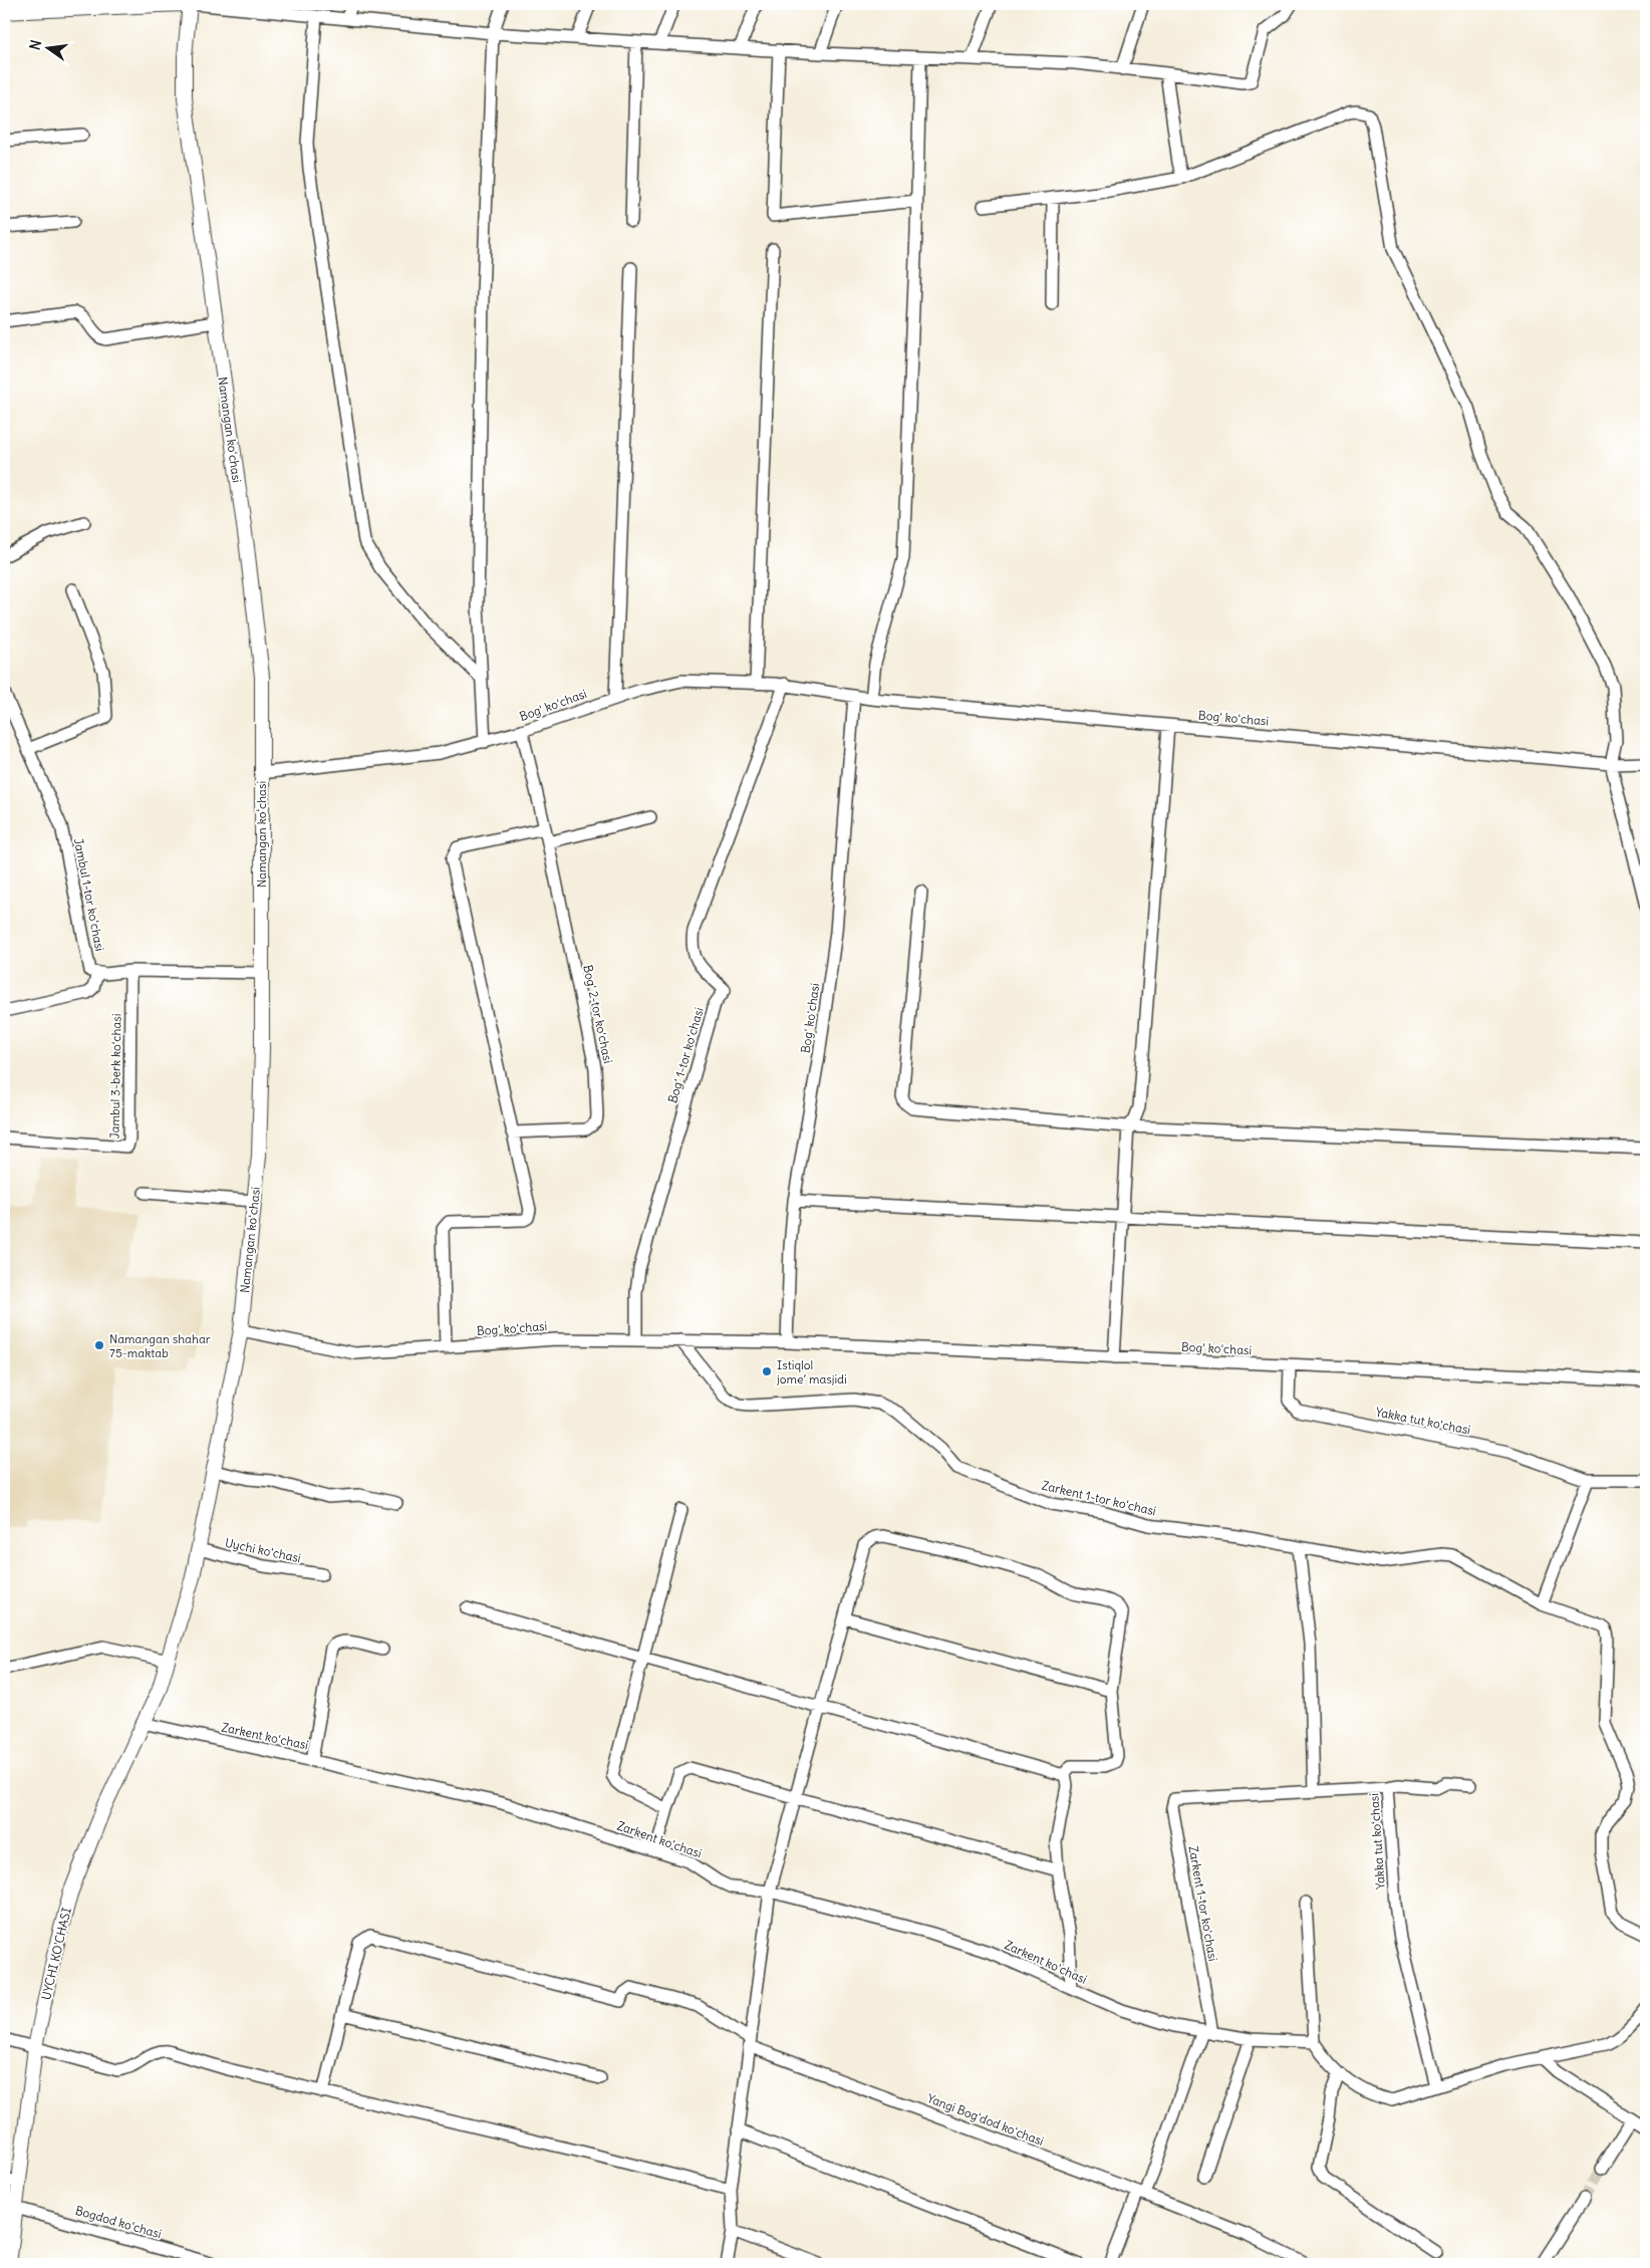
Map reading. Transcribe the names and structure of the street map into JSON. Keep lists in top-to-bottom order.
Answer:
{
  "streets": {
    "main road": ["Namangan koʻchasi", "UYCHI KO'CHASI"],
    "street": [
      "Bogʻ koʻchasi",
      "Jambul 1-tor koʻchasi",
      "Bogʻ 2-tor koʻchasi",
      "Bogʻ 1-tor koʻchasi",
      "Jambul 3-berk koʻchasi",
      "Yakka tut koʻchasi",
      "Zarkent 1-tor koʻchasi",
      "Uychi koʻchasi",
      "Zarkent koʻchasi",
      "Yangi Bogʻdod koʻchasi",
      "Bogdod koʻchasi"
    ]
  },
  "crossings": [
    ["Namangan koʻchasi", "Bogʻ koʻchasi"],
    ["Namangan koʻchasi", "Uychi koʻchasi"],
    ["Namangan koʻchasi", "UYCHI KO'CHASI"],
    ["Bogʻ koʻchasi", "Bogʻ 2-tor koʻchasi"],
    ["Bogʻ koʻchasi", "Bogʻ 1-tor koʻchasi"],
    ["Bogʻ koʻchasi", "Yakka tut koʻchasi"],
    ["Bogʻ koʻchasi", "Zarkent 1-tor koʻchasi"],
    ["Yakka tut koʻchasi", "Zarkent 1-tor koʻchasi"],
    ["Zarkent 1-tor koʻchasi", "Zarkent koʻchasi"],
    ["Zarkent koʻchasi", "UYCHI KO'CHASI"],
    ["UYCHI KO'CHASI", "Bogdod koʻchasi"]
  ],
  "places": ["Namangan shahar 75-maktab", "Istiqlol jome’ masjidi"],
  "north": "left"
}
